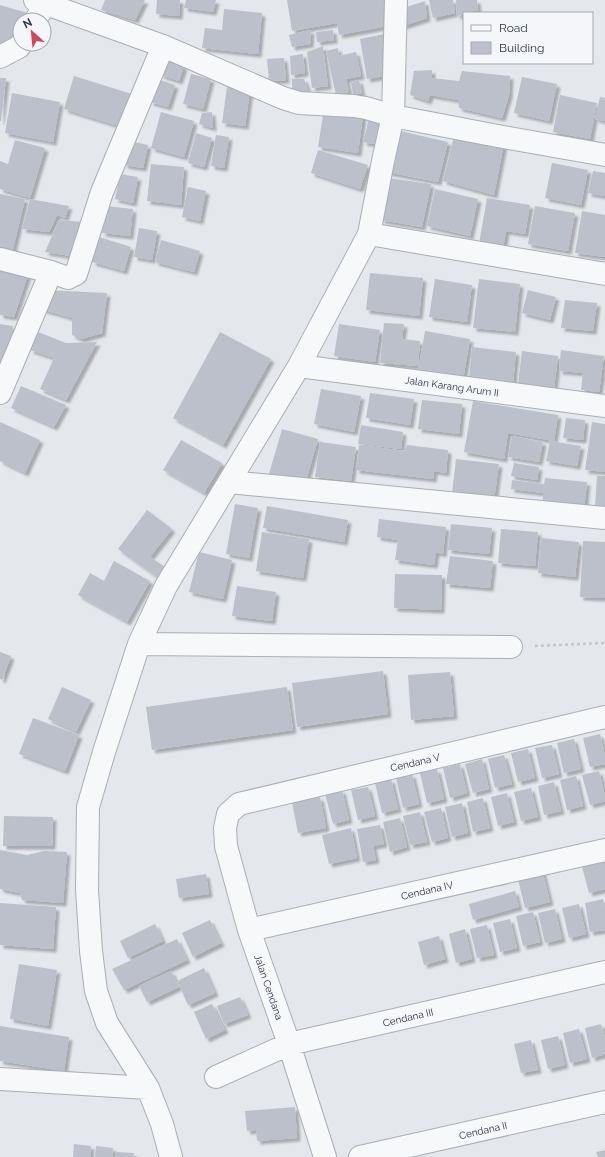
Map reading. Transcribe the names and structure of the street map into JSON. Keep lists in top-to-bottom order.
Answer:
{
  "streets": {
    "street": [
      "Jalan Karang Arum II",
      "Cendana V",
      "Cendana IV",
      "Jalan Cendana",
      "Cendana III",
      "Cendana II"
    ]
  },
  "crossings": [
    ["Cendana V", "Jalan Cendana"],
    ["Cendana IV", "Jalan Cendana"],
    ["Jalan Cendana", "Cendana III"]
  ],
  "legend": ["Road", "Building"],
  "north": "top left"
}
